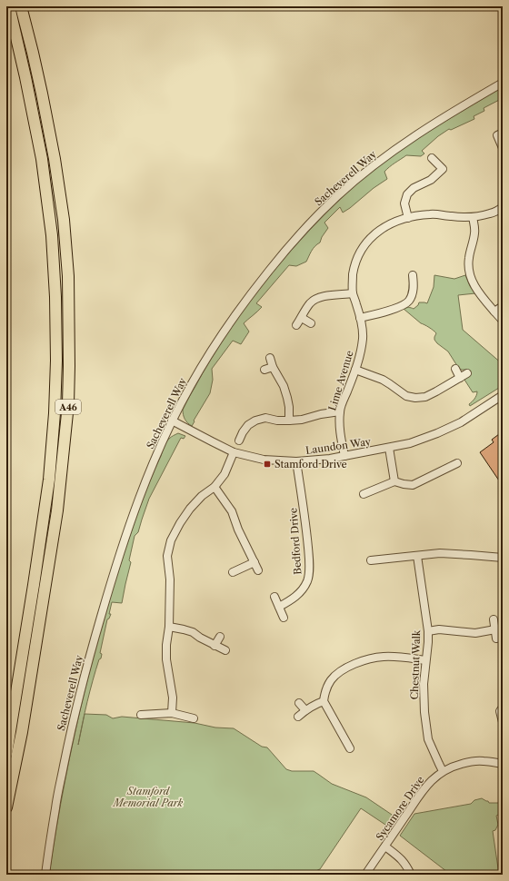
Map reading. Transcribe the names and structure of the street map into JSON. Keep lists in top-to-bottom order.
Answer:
{
  "streets": {
    "highway": ["A46"],
    "street": [
      "Sacheverell Way",
      "Lime Avenue",
      "Laundon Way",
      "Bedford Drive",
      "Chestnut Walk",
      "Sycamore Drive"
    ]
  },
  "crossings": [
    ["Sacheverell Way", "Laundon Way"],
    ["Lime Avenue", "Laundon Way"],
    ["Laundon Way", "Bedford Drive"],
    ["Chestnut Walk", "Sycamore Drive"]
  ],
  "parks": ["Stamford Memorial Park"],
  "places": {
    "transit": ["Stamford Drive"]
  }
}
